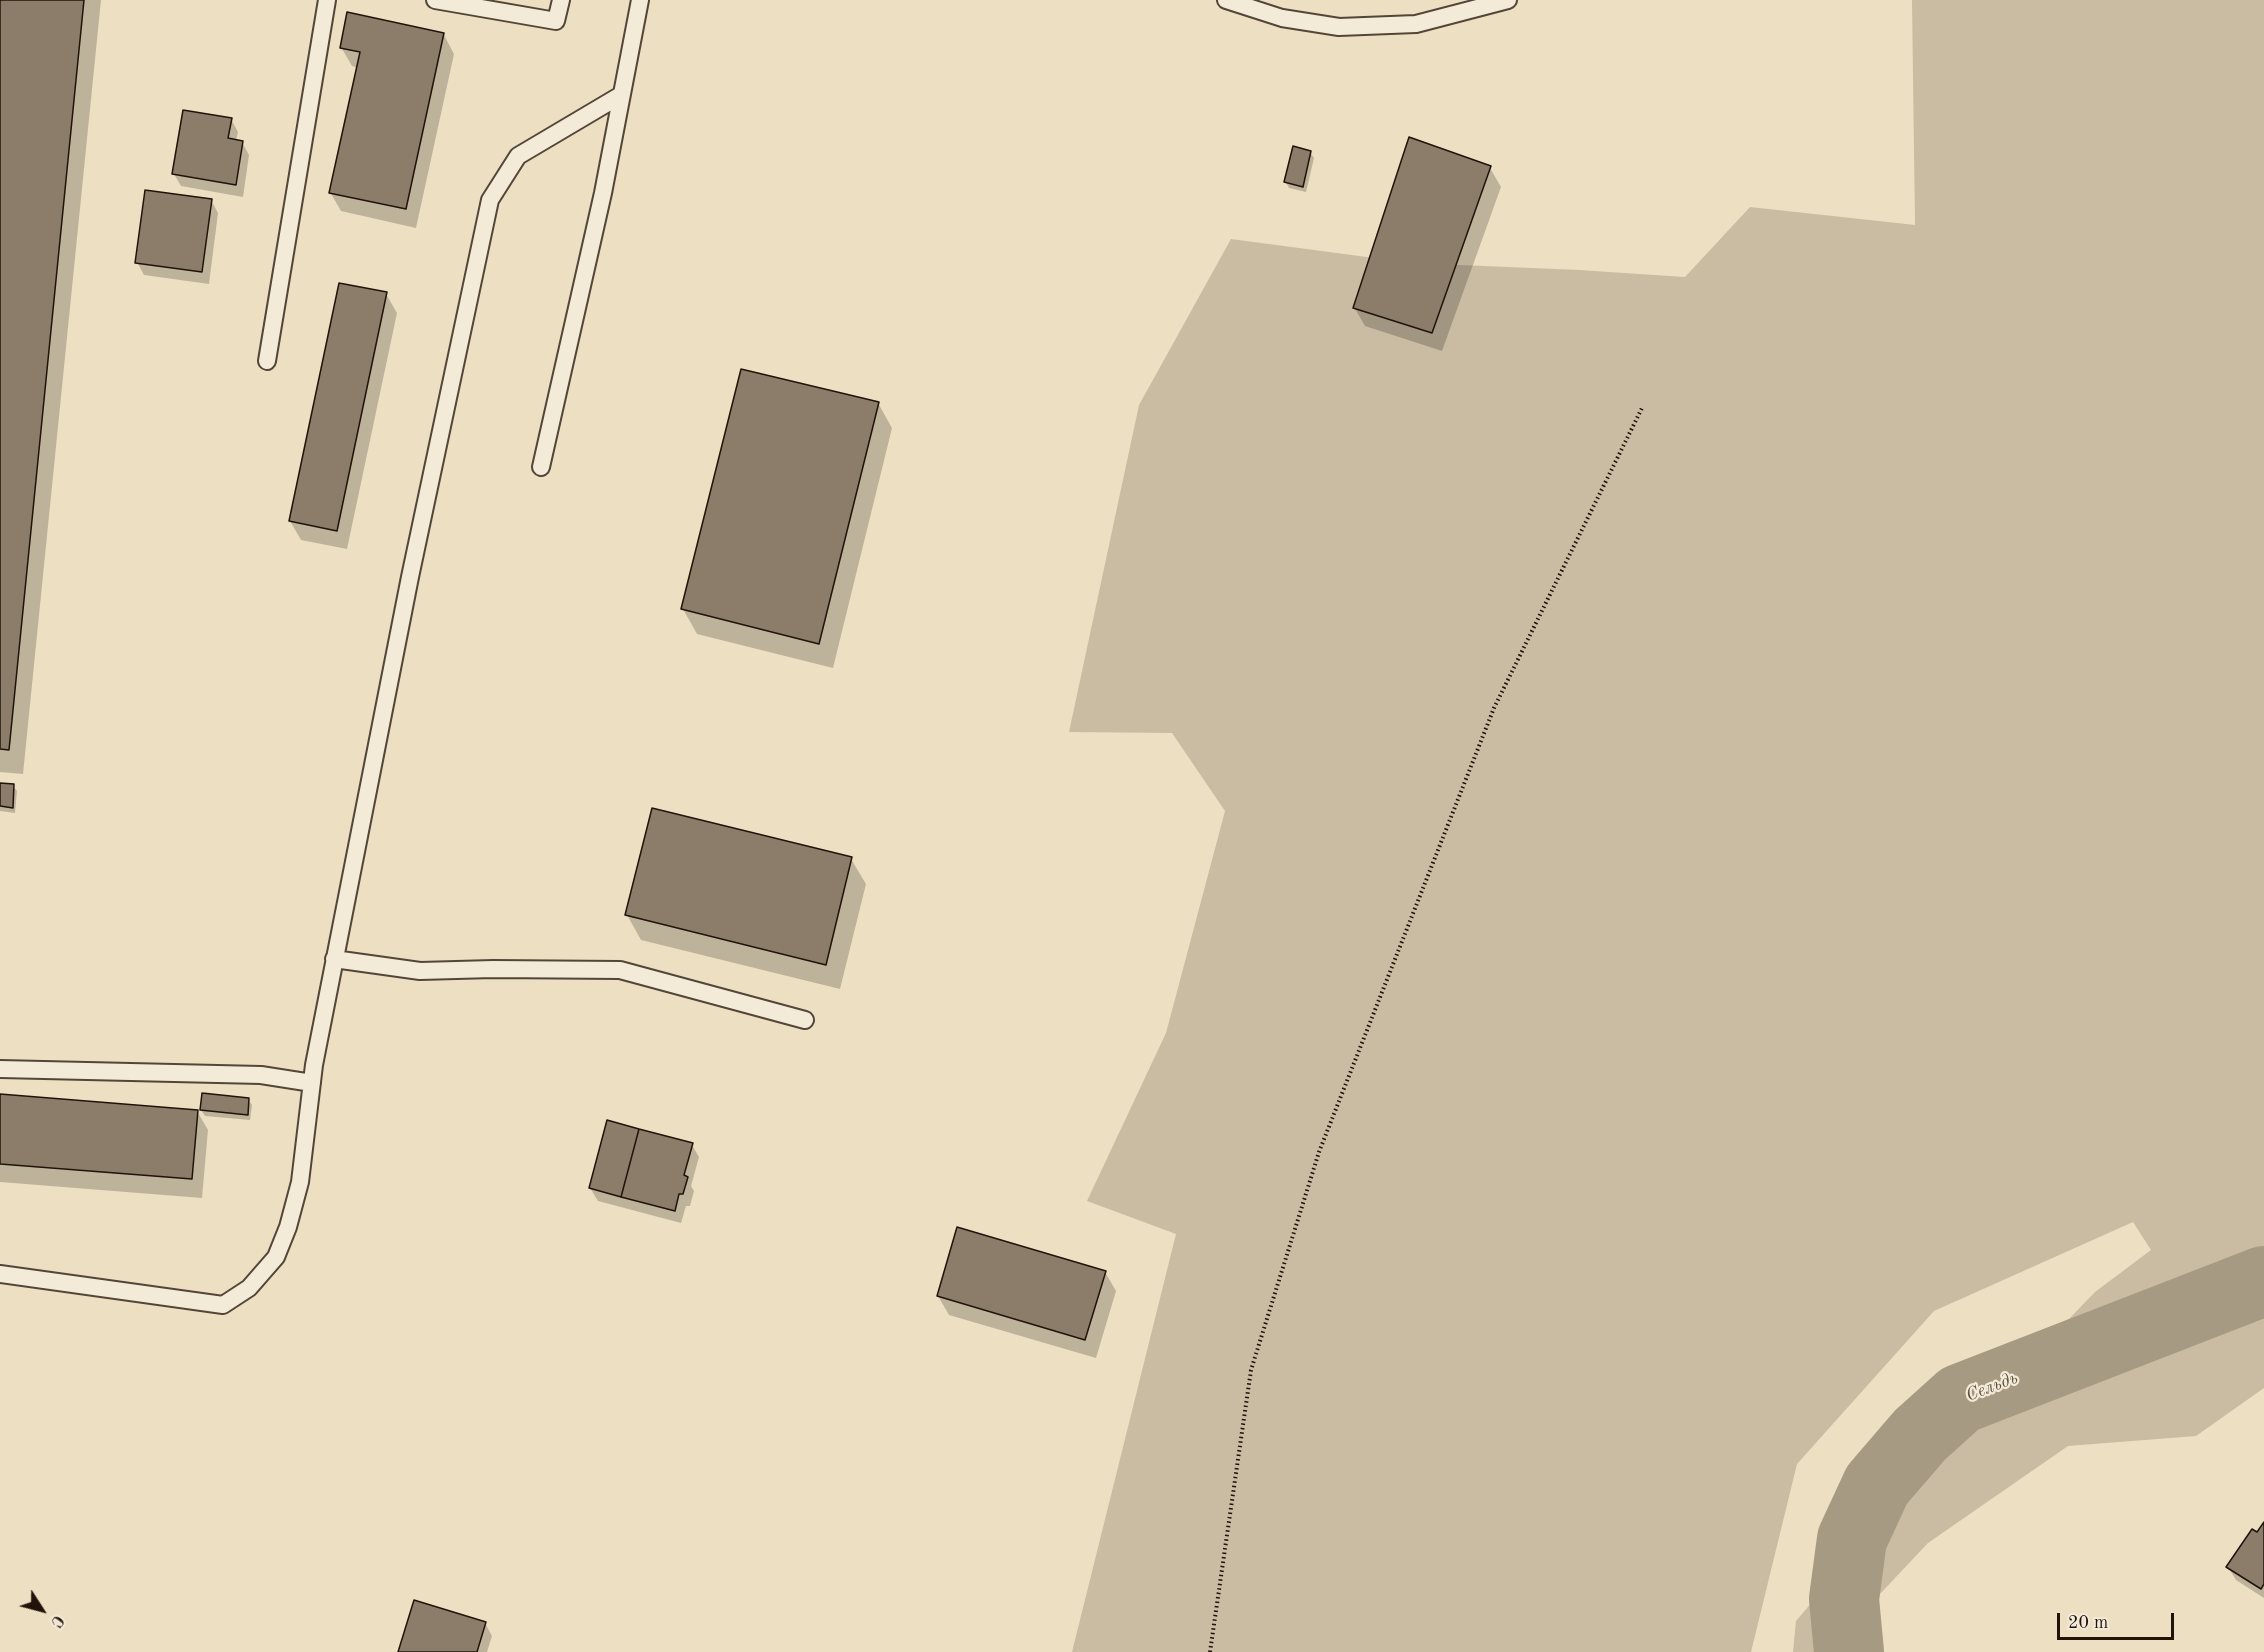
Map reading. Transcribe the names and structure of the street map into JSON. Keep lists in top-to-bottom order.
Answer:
{
  "water": ["Сельдь"],
  "scale_bar": "20 m",
  "north": "bottom right"
}
